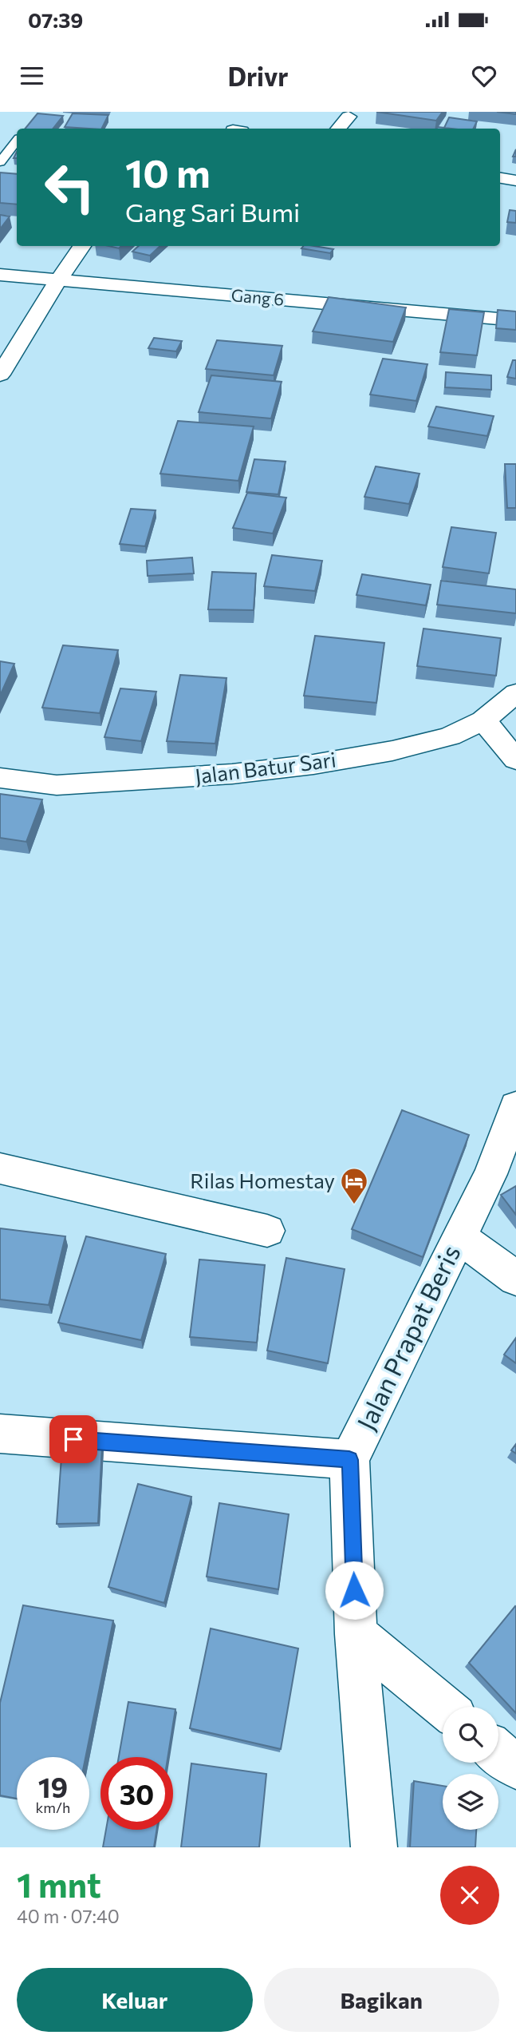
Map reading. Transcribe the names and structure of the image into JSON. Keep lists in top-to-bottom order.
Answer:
{
  "streets": {
    "street": ["Gang 6", "Jalan Batur Sari", "Jalan Prapat Beris"]
  },
  "places": {
    "hotel": ["Rilas Homestay"]
  },
  "page": {
    "status": "07:39",
    "header": "Drivr",
    "turn": ["10 m", "Gang Sari Bumi"],
    "speed": "19 km/h",
    "limit": "30",
    "heading": ["1 mnt", "40 m · 07:40"],
    "buttons": ["Keluar", "Bagikan"]
  }
}
